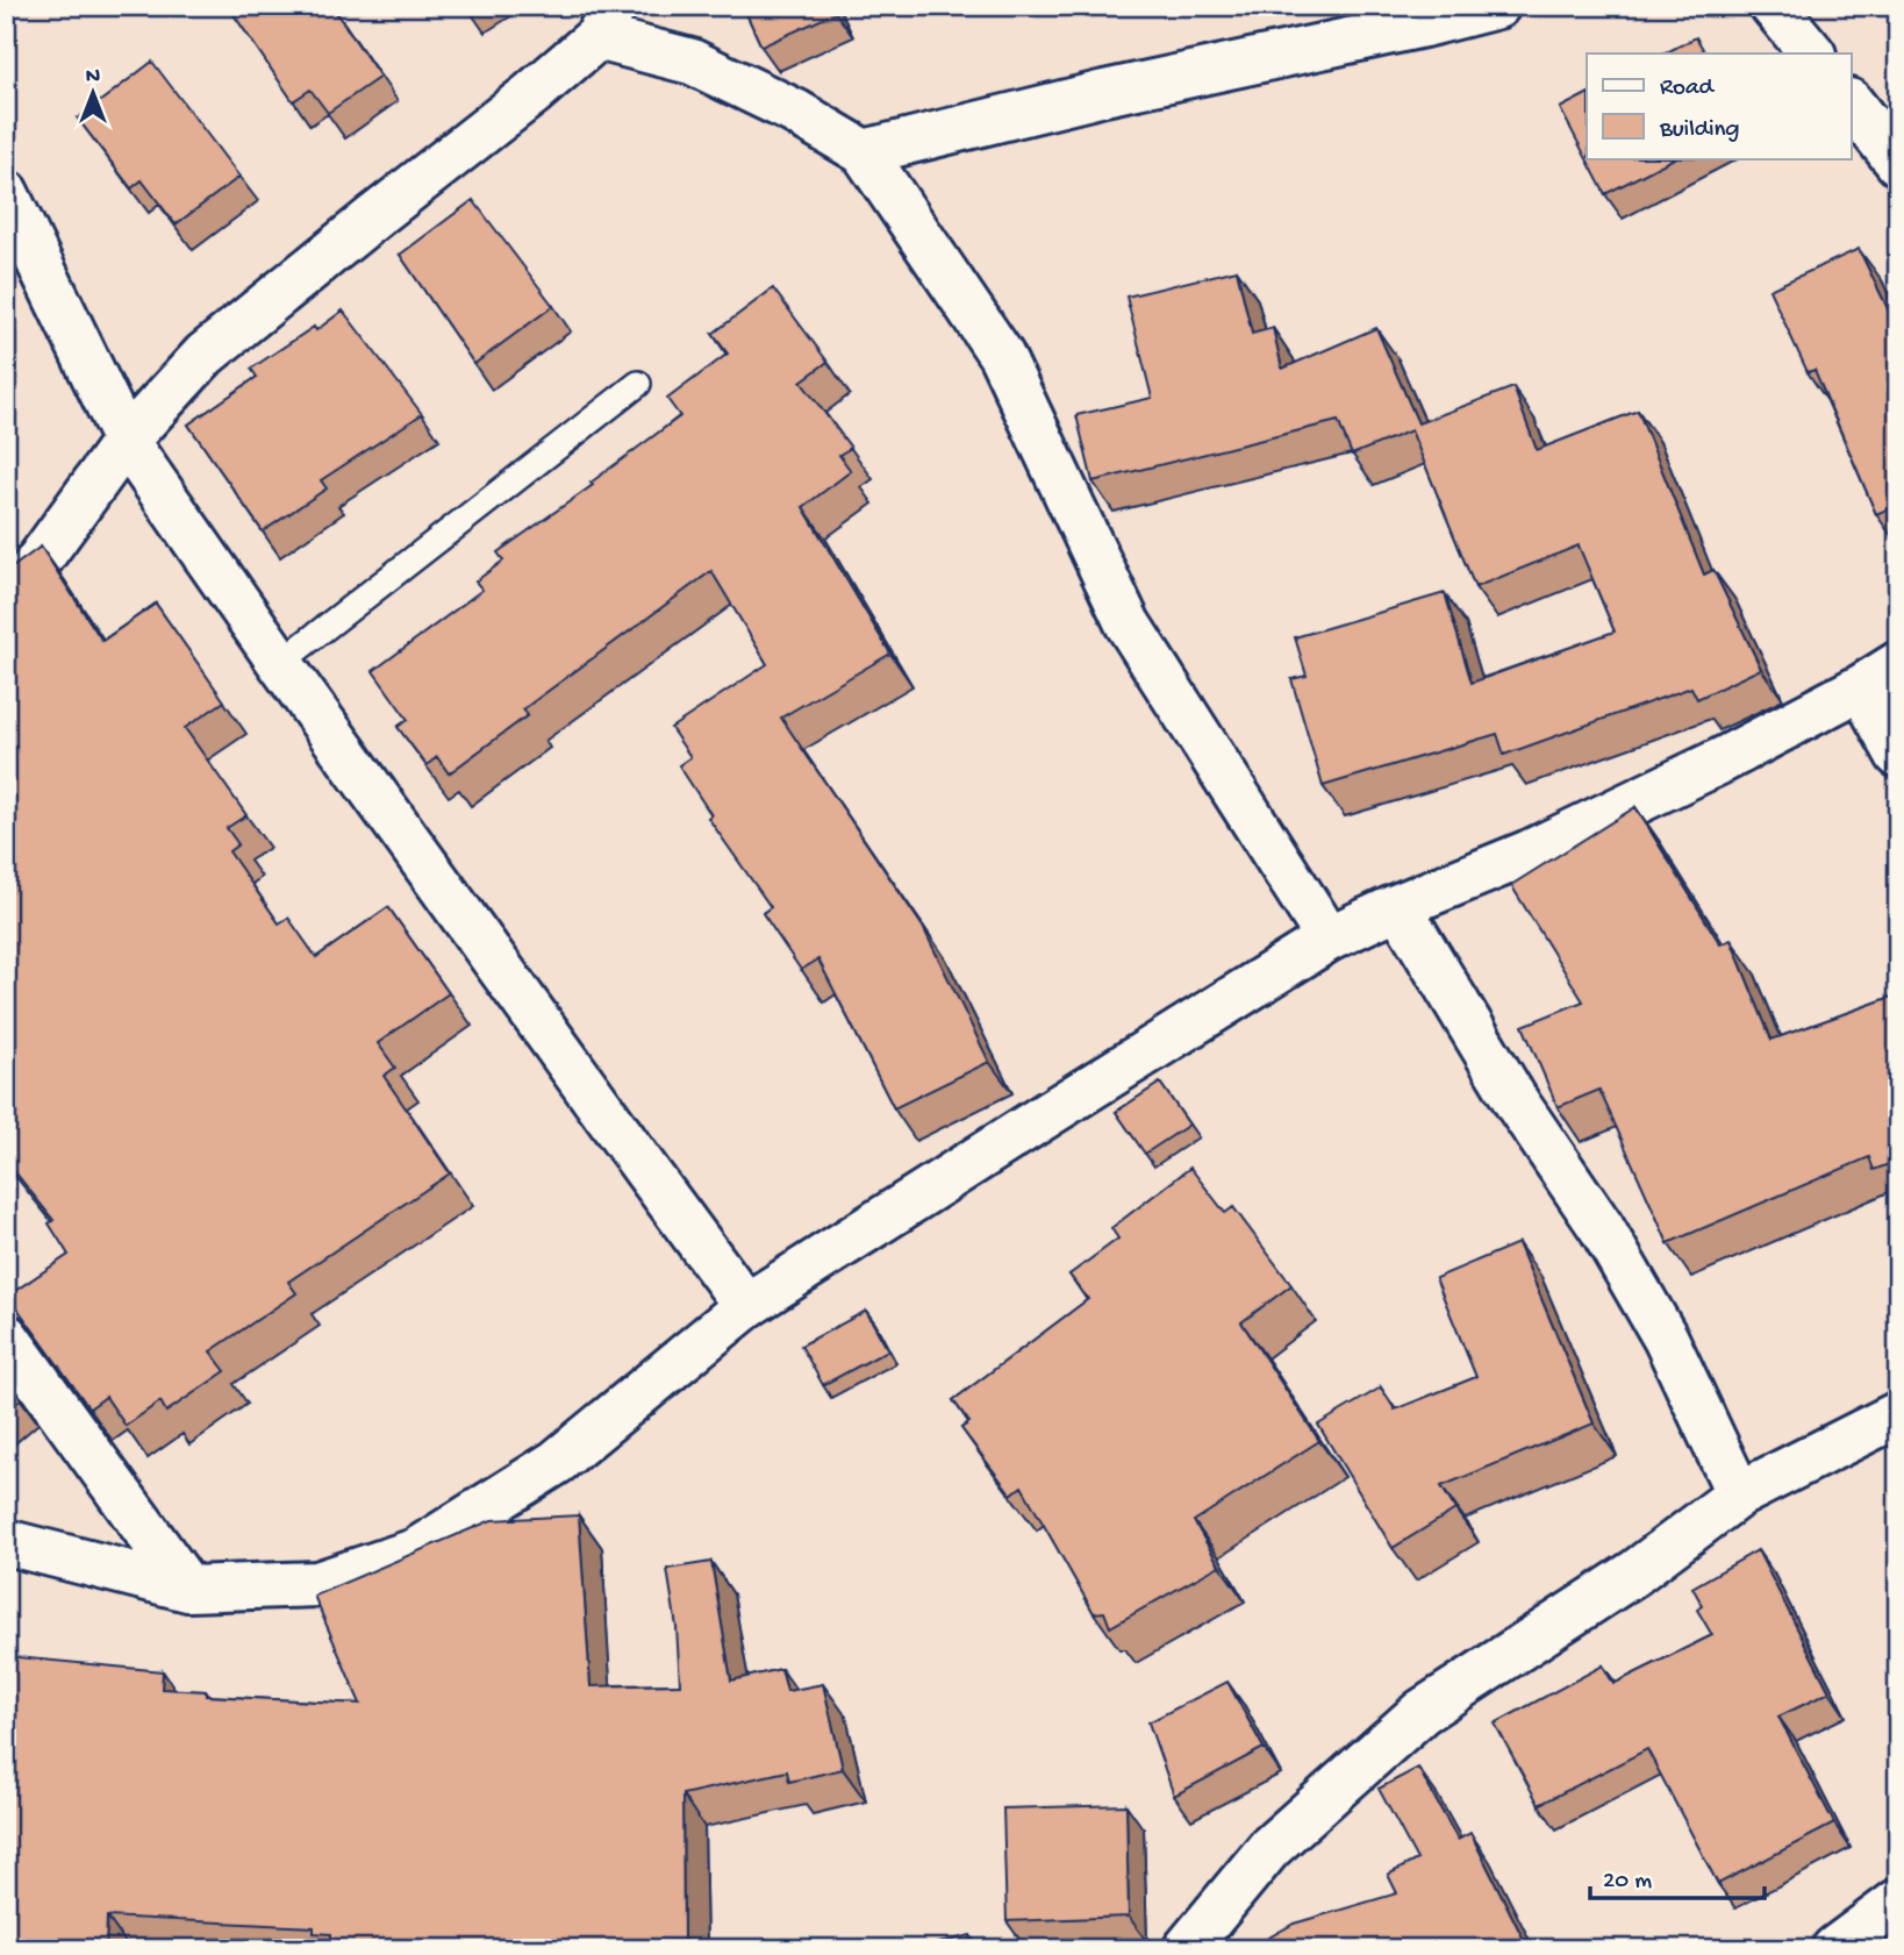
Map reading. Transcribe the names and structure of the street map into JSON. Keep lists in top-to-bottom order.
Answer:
{
  "legend": ["Road", "Building"],
  "scale_bar": "20 m",
  "north": "top"
}
